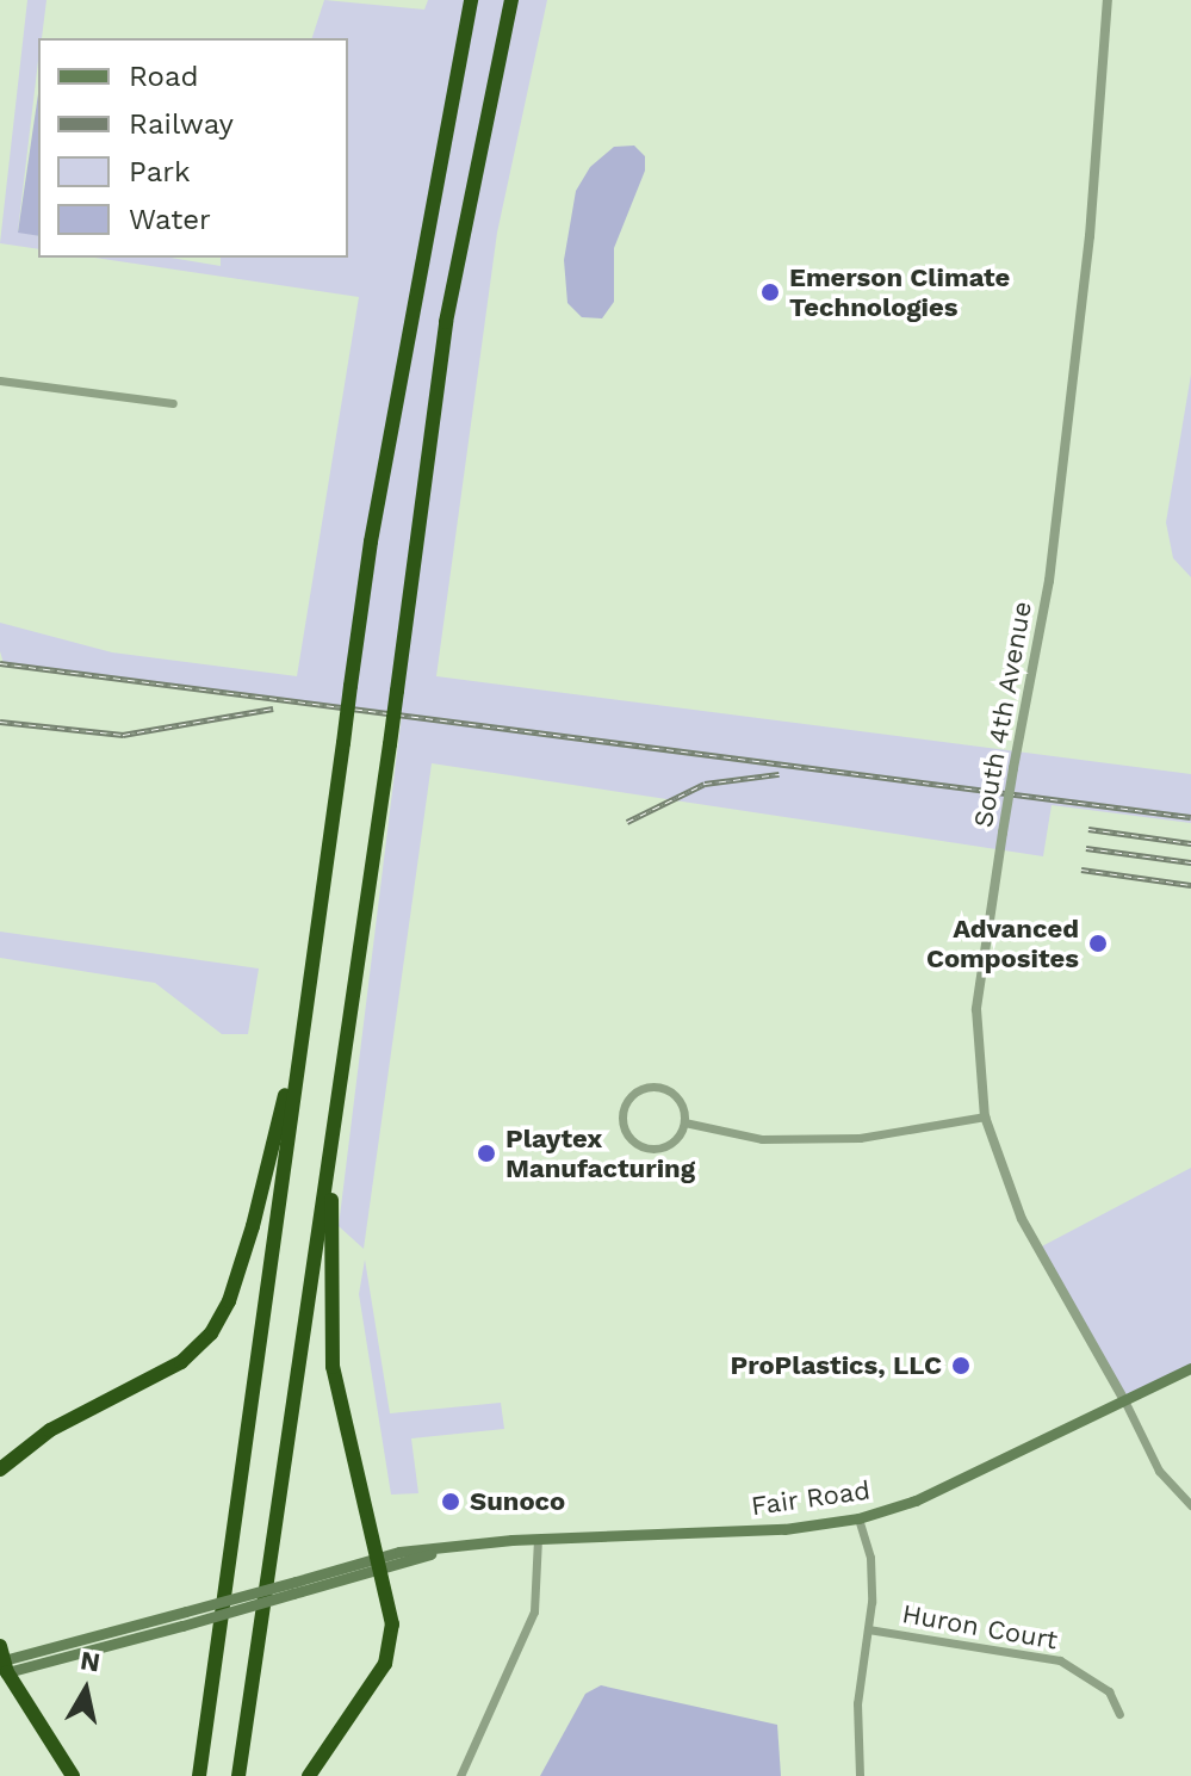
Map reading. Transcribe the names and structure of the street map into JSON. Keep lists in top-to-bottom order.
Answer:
{
  "streets": {
    "main road": ["Fair Road"],
    "street": ["South 4th Avenue", "Huron Court"]
  },
  "crossings": [
    ["South 4th Avenue", "Fair Road"]
  ],
  "places": [
    "Emerson Climate Technologies",
    "Advanced Composites",
    "Playtex Manufacturing",
    "ProPlastics, LLC",
    "Sunoco"
  ],
  "legend": [
    "Road",
    "Railway",
    "Park",
    "Water"
  ],
  "north": "top"
}
